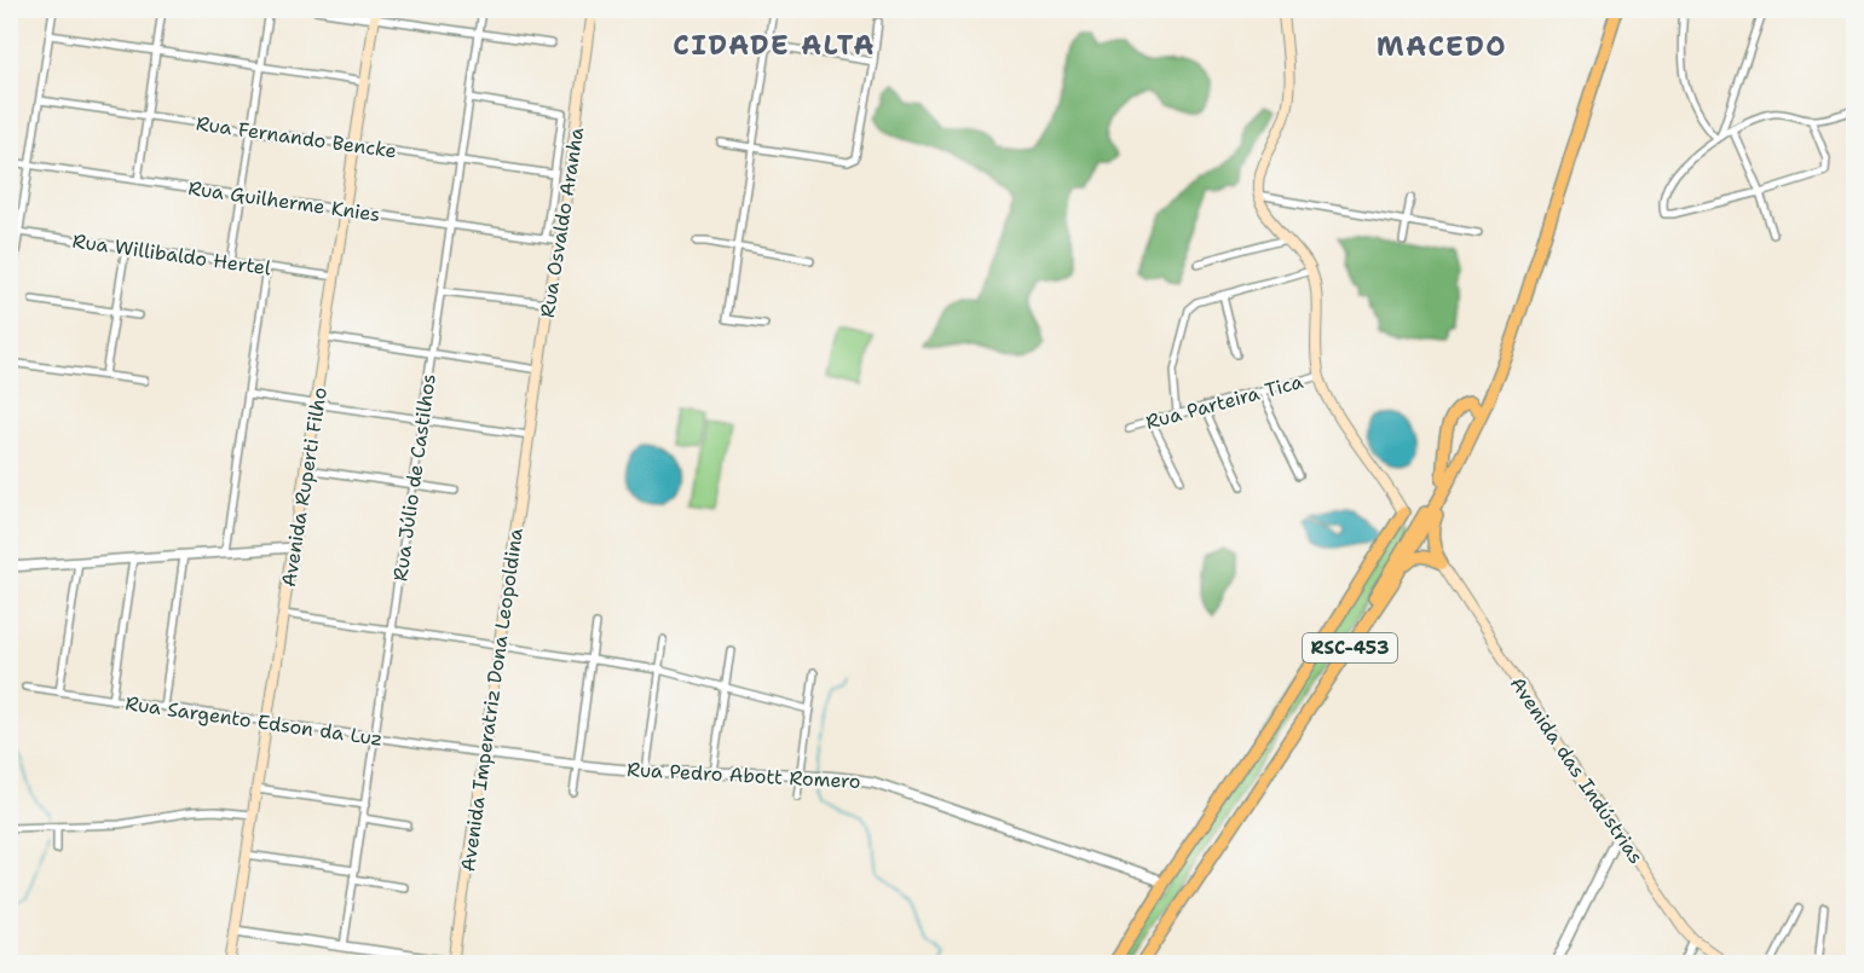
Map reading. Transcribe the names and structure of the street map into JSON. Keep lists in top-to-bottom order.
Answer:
{
  "streets": {
    "highway": ["RSC-453"],
    "main road": [
      "Rua Osvaldo Aranha",
      "Avenida Ruperti Filho",
      "Avenida Imperatriz Dona Leopoldina",
      "Avenida das Indústrias"
    ],
    "street": [
      "Rua Fernando Bencke",
      "Rua Guilherme Knies",
      "Rua Willibaldo Hertel",
      "Rua Parteira Tica",
      "Rua Júlio de Castilhos",
      "Rua Sargento Edson da Luz",
      "Rua Pedro Abott Romero"
    ]
  },
  "crossings": [
    ["Rua Fernando Bencke", "Rua Júlio de Castilhos"],
    ["Rua Fernando Bencke", "Avenida Ruperti Filho"],
    ["Rua Guilherme Knies", "Rua Osvaldo Aranha"],
    ["Rua Guilherme Knies", "Rua Júlio de Castilhos"],
    ["Rua Guilherme Knies", "Avenida Ruperti Filho"],
    ["Rua Osvaldo Aranha", "Avenida Imperatriz Dona Leopoldina"],
    ["Rua Willibaldo Hertel", "Avenida Ruperti Filho"],
    ["Rua Júlio de Castilhos", "Rua Sargento Edson da Luz"],
    ["Avenida Ruperti Filho", "Rua Sargento Edson da Luz"],
    ["Avenida Imperatriz Dona Leopoldina", "Rua Sargento Edson da Luz"],
    ["Avenida Imperatriz Dona Leopoldina", "Rua Pedro Abott Romero"],
    ["Rua Sargento Edson da Luz", "Rua Pedro Abott Romero"]
  ],
  "districts": ["CIDADE ALTA", "MACEDO"]
}
